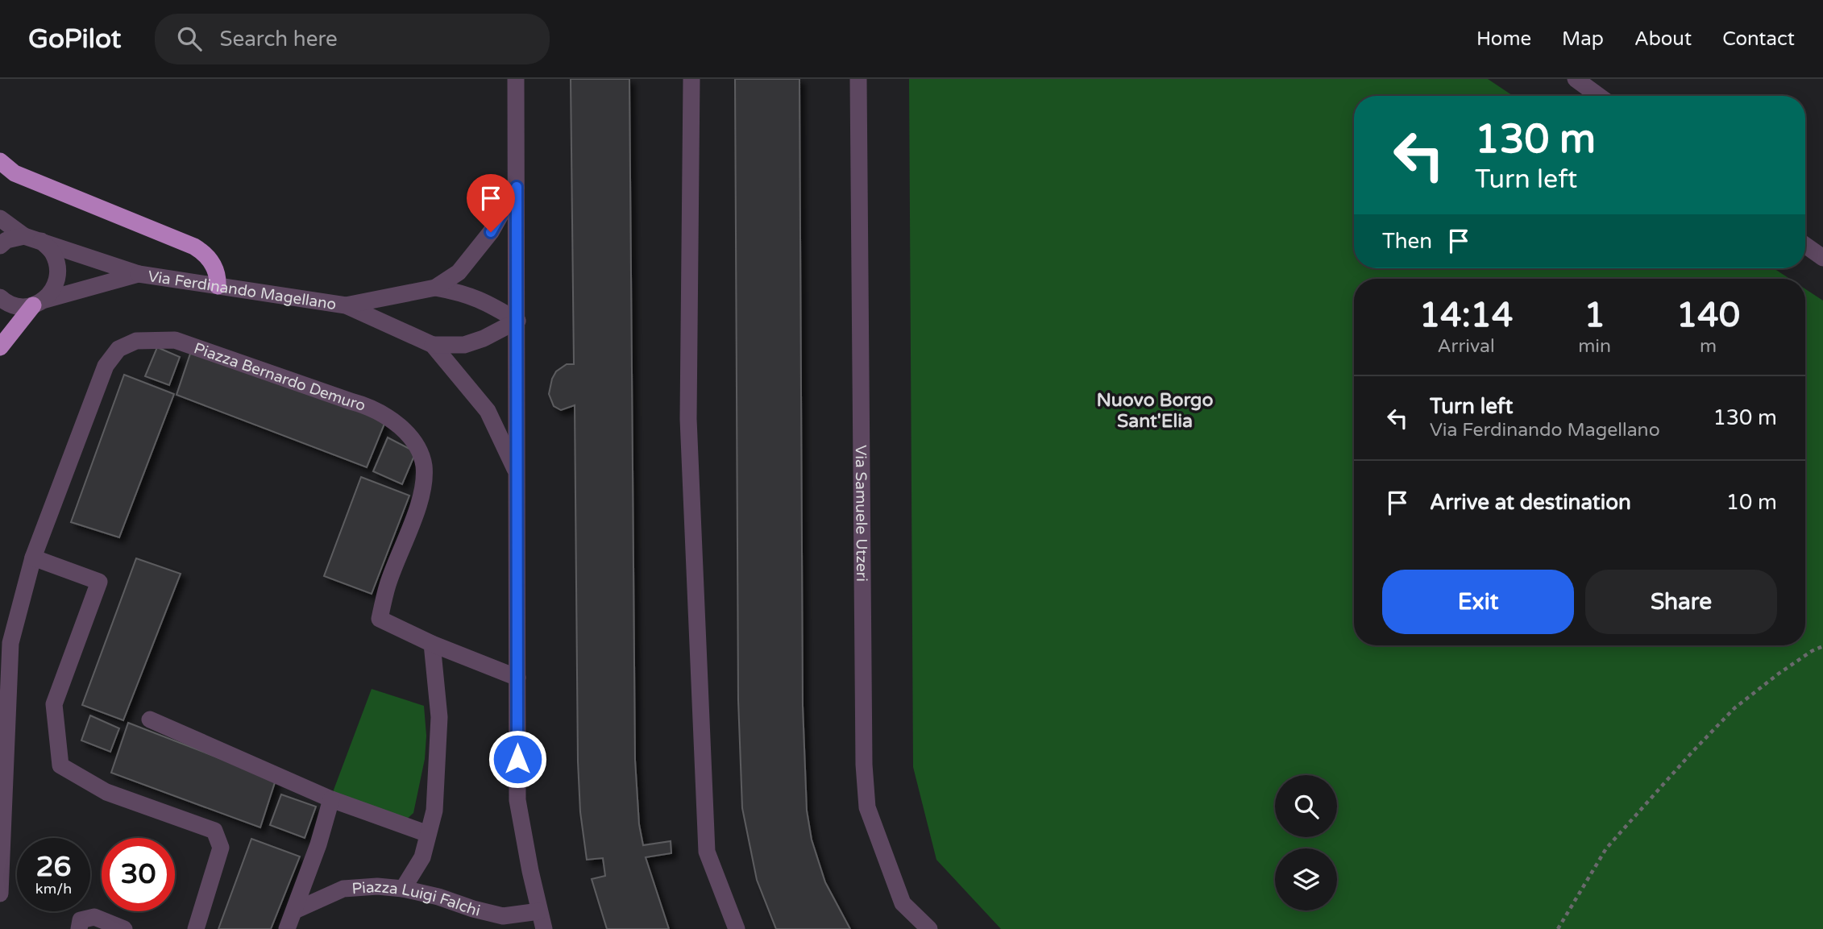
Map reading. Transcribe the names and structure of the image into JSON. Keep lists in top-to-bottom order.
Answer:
{
  "streets": {
    "street": [
      "Via Ferdinando Magellano",
      "Piazza Bernardo Demuro",
      "Via Samuele Utzeri",
      "Piazza Luigi Falchi"
    ]
  },
  "districts": ["Nuovo Borgo Sant'Elia"],
  "page": {
    "header": "GoPilot",
    "search": "Search here",
    "nav": [
      "Home",
      "Map",
      "About",
      "Contact"
    ],
    "turn": ["130 m", "Turn left"],
    "then": "Then",
    "eta": [
      "14:14",
      "Arrival",
      "1",
      "min",
      "140",
      "m"
    ],
    "list": [
      {
        "name": "Turn left",
        "note": "Via Ferdinando Magellano",
        "value": "130 m"
      },
      {
        "name": "Arrive at destination",
        "value": "10 m"
      }
    ],
    "buttons": ["Exit", "Share"],
    "speed": "26 km/h",
    "limit": "30"
  }
}
